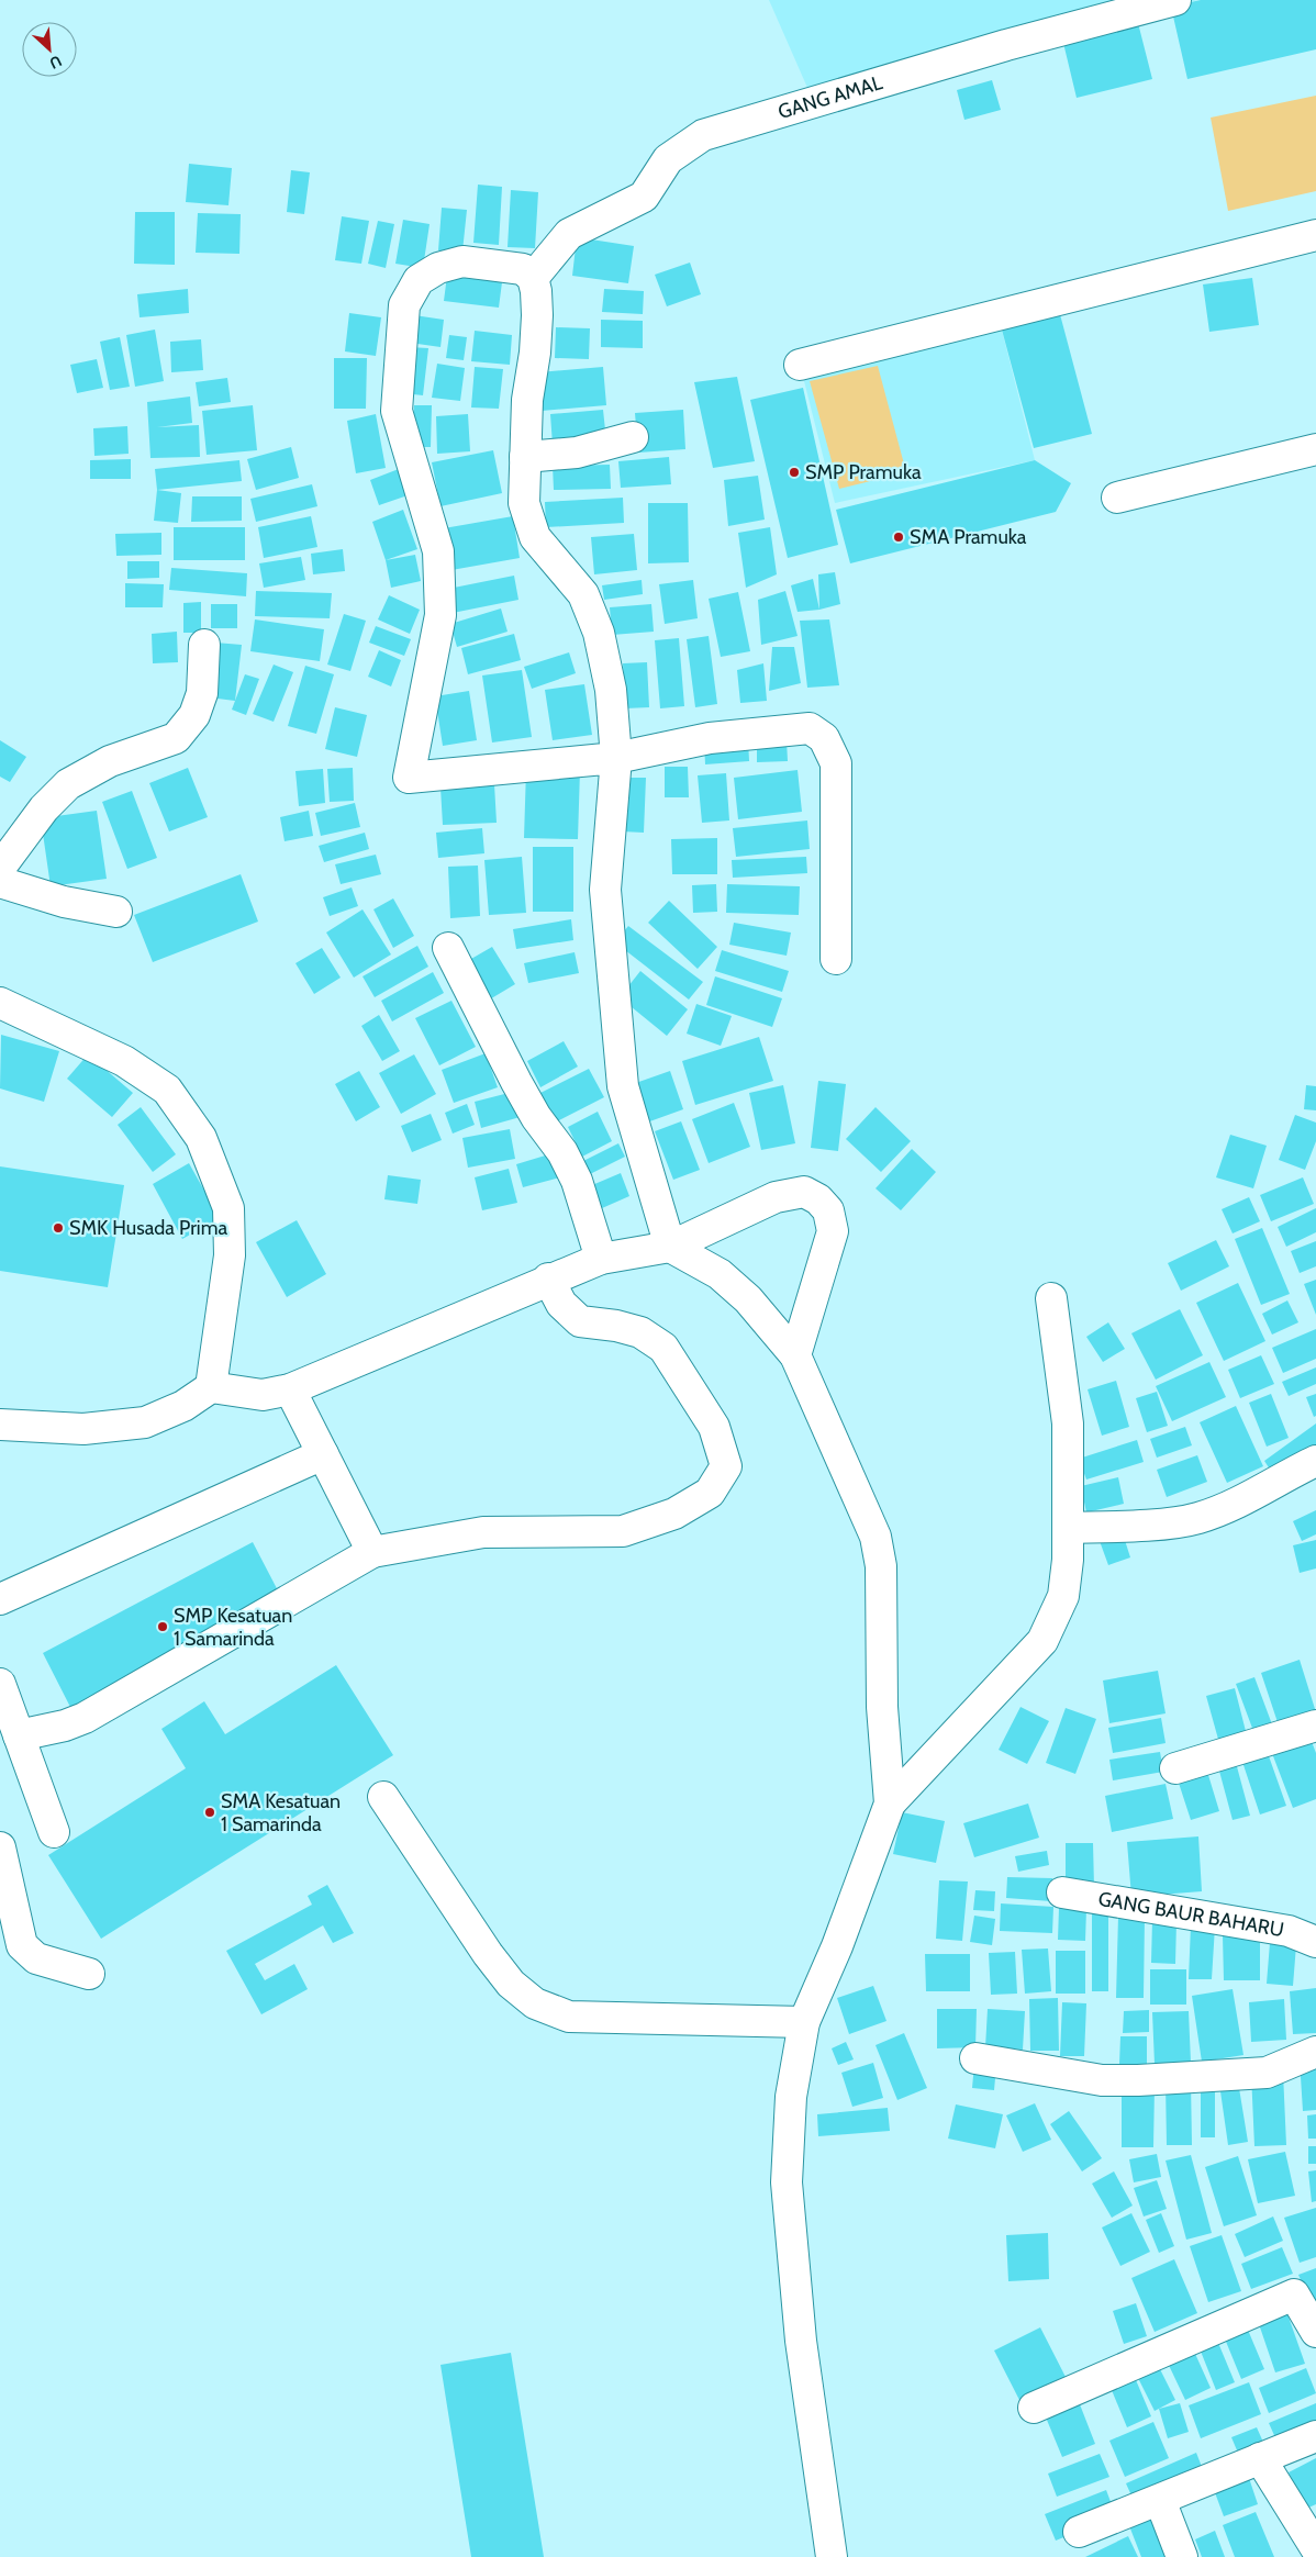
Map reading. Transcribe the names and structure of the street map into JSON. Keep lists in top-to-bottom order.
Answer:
{
  "streets": {
    "street": ["GANG AMAL", "GANG BAUR BAHARU"]
  },
  "places": [
    "SMP Pramuka",
    "SMA Pramuka",
    "SMK Husada Prima",
    "SMP Kesatuan 1 Samarinda",
    "SMA Kesatuan 1 Samarinda"
  ],
  "north": "bottom right"
}
